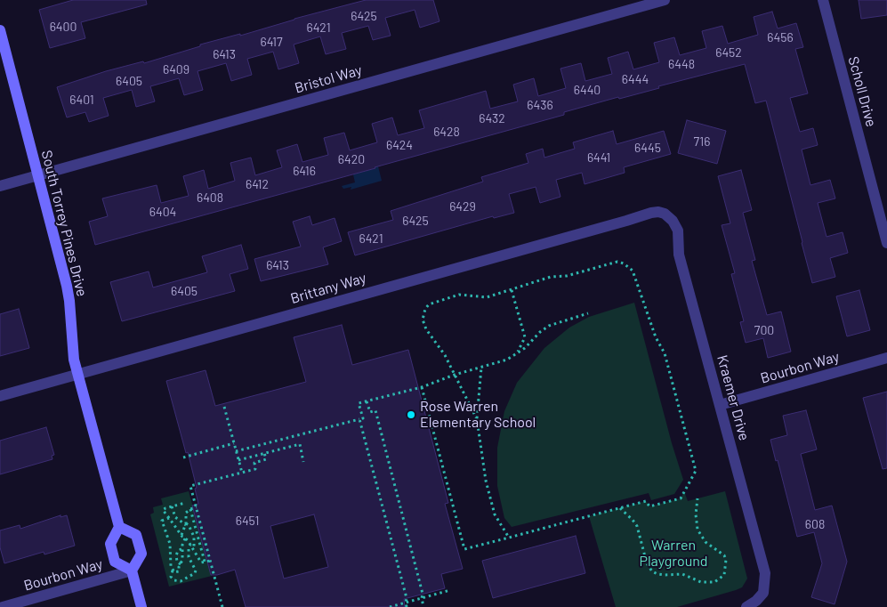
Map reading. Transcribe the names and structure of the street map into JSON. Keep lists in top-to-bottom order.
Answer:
{
  "streets": {
    "main road": ["South Torrey Pines Drive"],
    "street": [
      "Bristol Way",
      "Scholl Drive",
      "Brittany Way",
      "Bourbon Way",
      "Kraemer Drive"
    ]
  },
  "crossings": [
    ["Bristol Way", "South Torrey Pines Drive"],
    ["South Torrey Pines Drive", "Brittany Way"],
    ["Brittany Way", "Kraemer Drive"],
    ["Bourbon Way", "Kraemer Drive"]
  ],
  "parks": ["Warren Playground"],
  "places": ["Rose Warren Elementary School"],
  "house_numbers": [
    "6425",
    "6400",
    "6421",
    "6456",
    "6417",
    "6452",
    "6413",
    "6448",
    "6409",
    "6444",
    "6405",
    "6440",
    "6401",
    "6436",
    "6432",
    "6428",
    "716",
    "6424",
    "6445",
    "6441",
    "6420",
    "6416",
    "6412",
    "6408",
    "6429",
    "6404",
    "6425",
    "6421",
    "6413",
    "6405",
    "700",
    "6451",
    "608"
  ]
}
